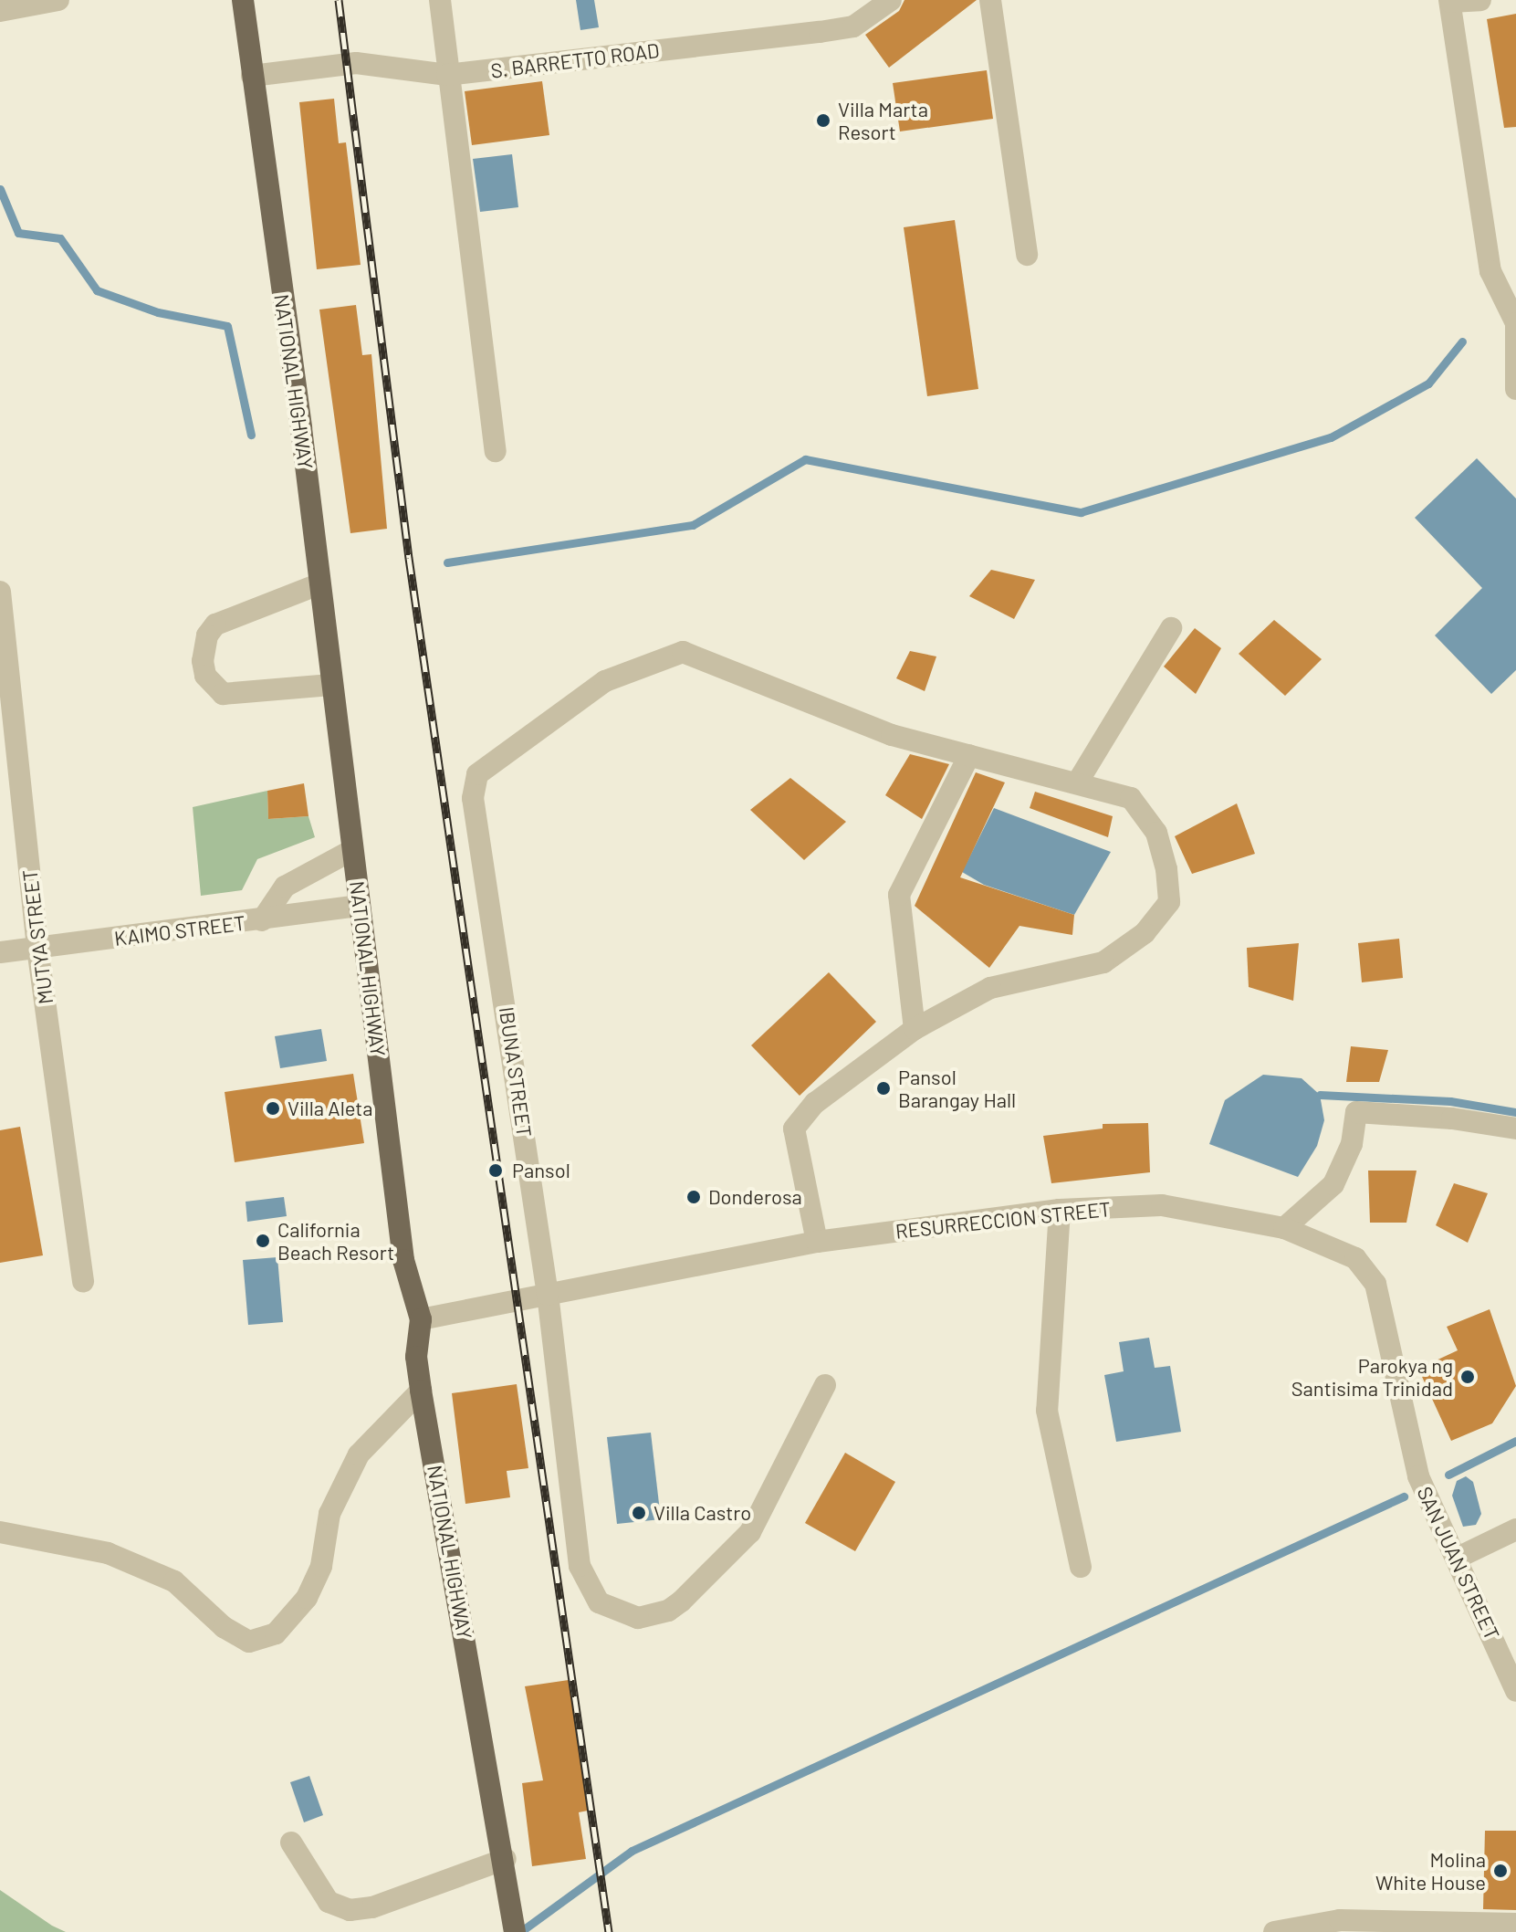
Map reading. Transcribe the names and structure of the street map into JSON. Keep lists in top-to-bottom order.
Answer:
{
  "streets": {
    "main road": ["NATIONAL HIGHWAY"],
    "street": [
      "S. BARRETTO ROAD",
      "KAIMO STREET",
      "MUTYA STREET",
      "IBUNA STREET",
      "RESURRECCION STREET",
      "SAN JUAN STREET"
    ]
  },
  "crossings": [
    ["S. BARRETTO ROAD", "NATIONAL HIGHWAY"],
    ["NATIONAL HIGHWAY", "KAIMO STREET"],
    ["NATIONAL HIGHWAY", "RESURRECCION STREET"],
    ["KAIMO STREET", "MUTYA STREET"],
    ["IBUNA STREET", "RESURRECCION STREET"],
    ["RESURRECCION STREET", "SAN JUAN STREET"]
  ],
  "places": [
    "Villa Marta Resort",
    "Pansol Barangay Hall",
    "Villa Aleta",
    "Pansol",
    "Donderosa",
    "California Beach Resort",
    "Parokya ng Santisima Trinidad",
    "Villa Castro",
    "Molina White House"
  ]
}
